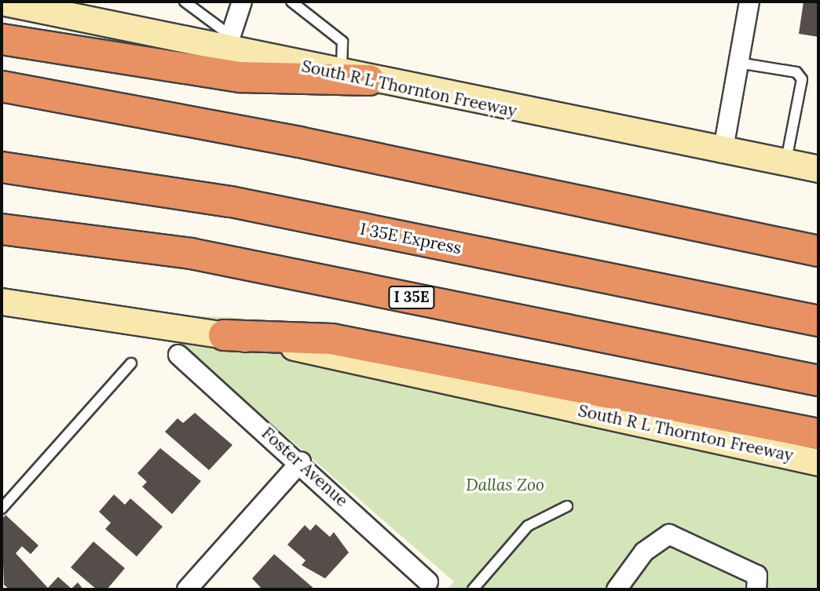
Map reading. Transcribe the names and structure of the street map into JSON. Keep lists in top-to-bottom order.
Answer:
{
  "streets": {
    "highway": ["I 35E Express", "I 35E"],
    "main road": ["South R L Thornton Freeway"],
    "street": ["Foster Avenue"]
  },
  "parks": ["Dallas Zoo"]
}
